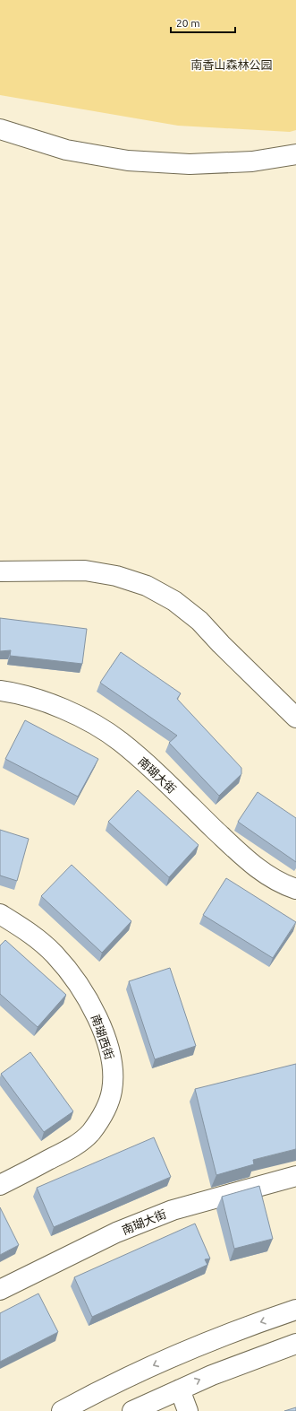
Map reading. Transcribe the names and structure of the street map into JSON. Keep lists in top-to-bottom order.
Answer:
{
  "streets": {
    "street": ["南瑚大街", "南瑚西街"]
  },
  "parks": ["南香山森林公园"],
  "scale_bar": "20 m"
}
